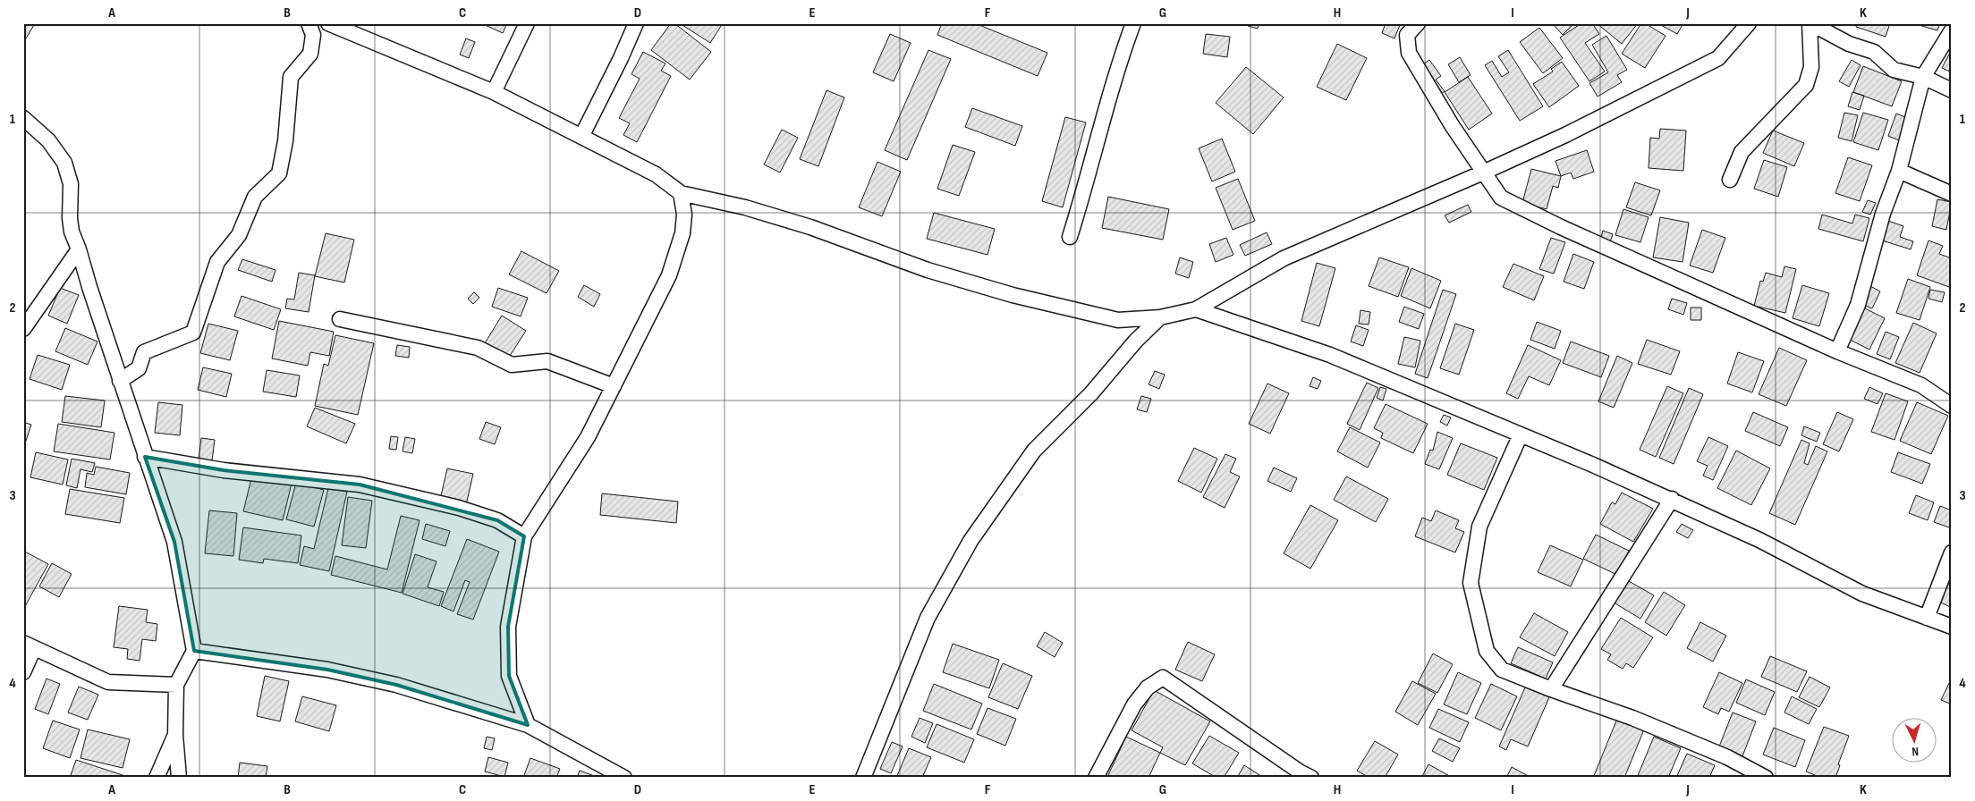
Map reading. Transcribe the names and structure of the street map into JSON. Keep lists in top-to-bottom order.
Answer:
{
  "north": "bottom",
  "grid": {
    "columns": [
      "A",
      "B",
      "C",
      "D",
      "E",
      "F",
      "G",
      "H",
      "I",
      "J",
      "K"
    ],
    "rows": [
      "1",
      "2",
      "3",
      "4"
    ]
  }
}
